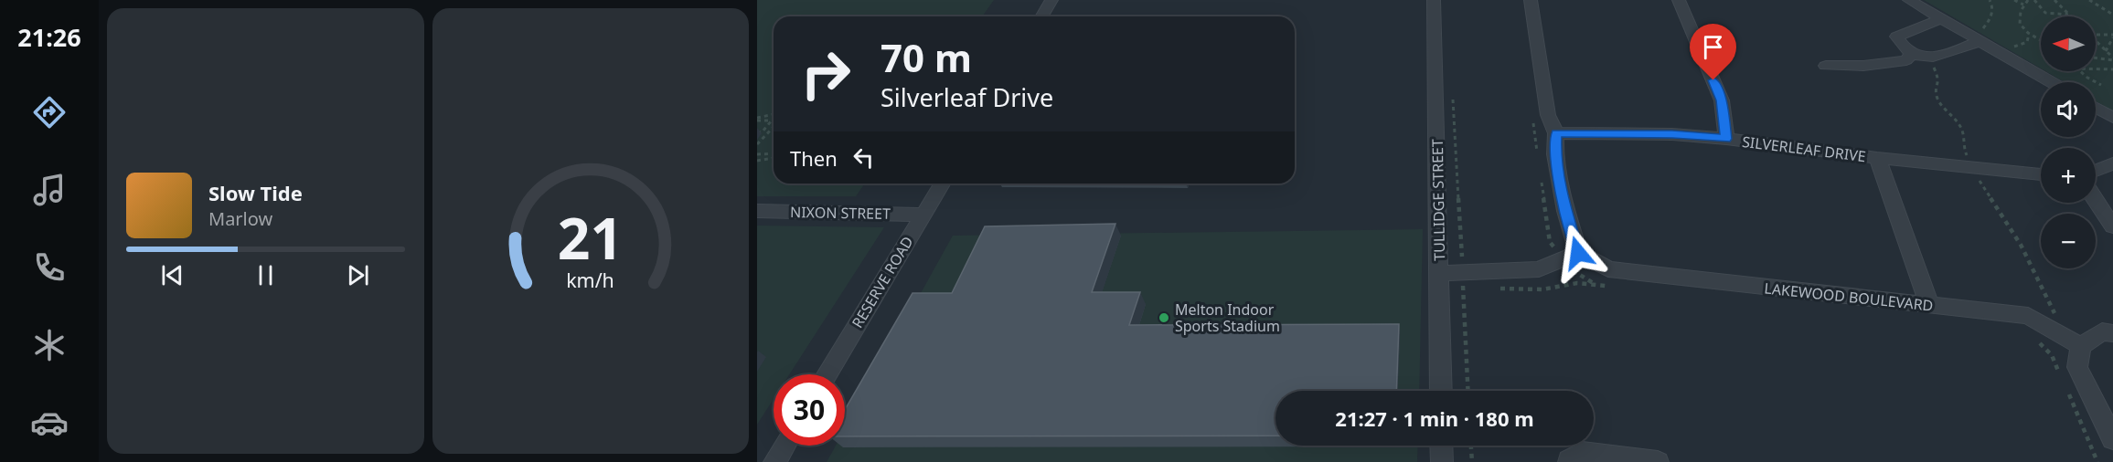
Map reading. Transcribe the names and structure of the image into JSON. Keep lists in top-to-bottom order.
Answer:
{
  "streets": {
    "street": [
      "SILVERLEAF DRIVE",
      "TULLIDGE STREET",
      "NIXON STREET",
      "RESERVE ROAD",
      "LAKEWOOD BOULEVARD"
    ]
  },
  "crossings": [
    ["NIXON STREET", "RESERVE ROAD"]
  ],
  "places": ["Melton Indoor Sports Stadium"],
  "north": "left",
  "page": {
    "tabs": "21:26",
    "map_buttons": ["+", "−"],
    "turn": ["70 m", "Silverleaf Drive"],
    "then": "Then",
    "song": ["Slow Tide", "Marlow"],
    "limit": "30",
    "trip": "21:27 · 1 min · 180 m",
    "gauge": ["21", "km/h"]
  }
}
